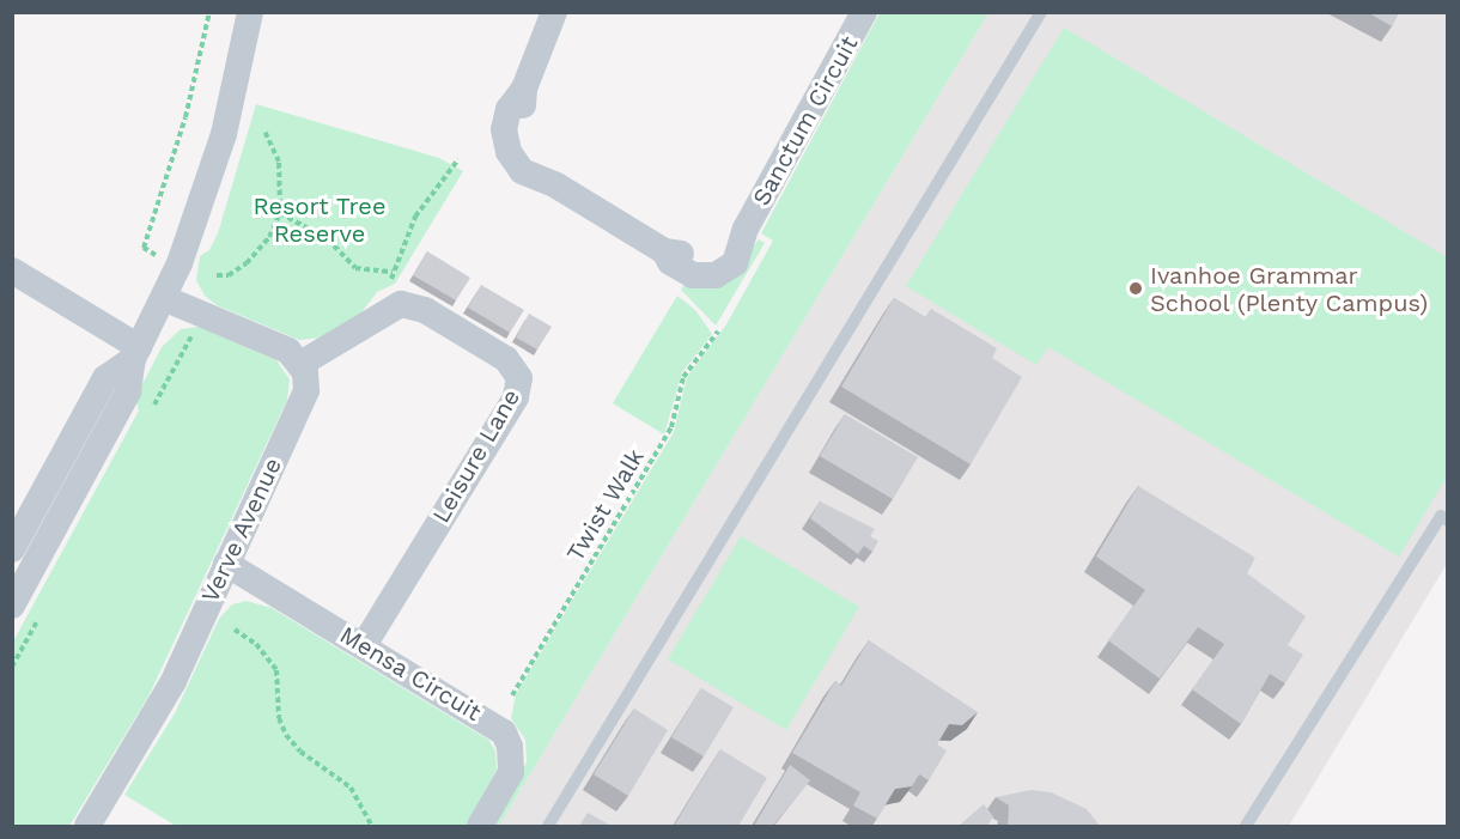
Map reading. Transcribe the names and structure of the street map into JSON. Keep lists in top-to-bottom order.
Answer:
{
  "streets": {
    "street": [
      "Sanctum Circuit",
      "Leisure Lane",
      "Verve Avenue",
      "Mensa Circuit"
    ],
    "path": ["Twist Walk"]
  },
  "crossings": [
    ["Leisure Lane", "Mensa Circuit"],
    ["Verve Avenue", "Mensa Circuit"]
  ],
  "parks": ["Resort Tree Reserve"],
  "places": ["Ivanhoe Grammar School (Plenty Campus)"]
}
